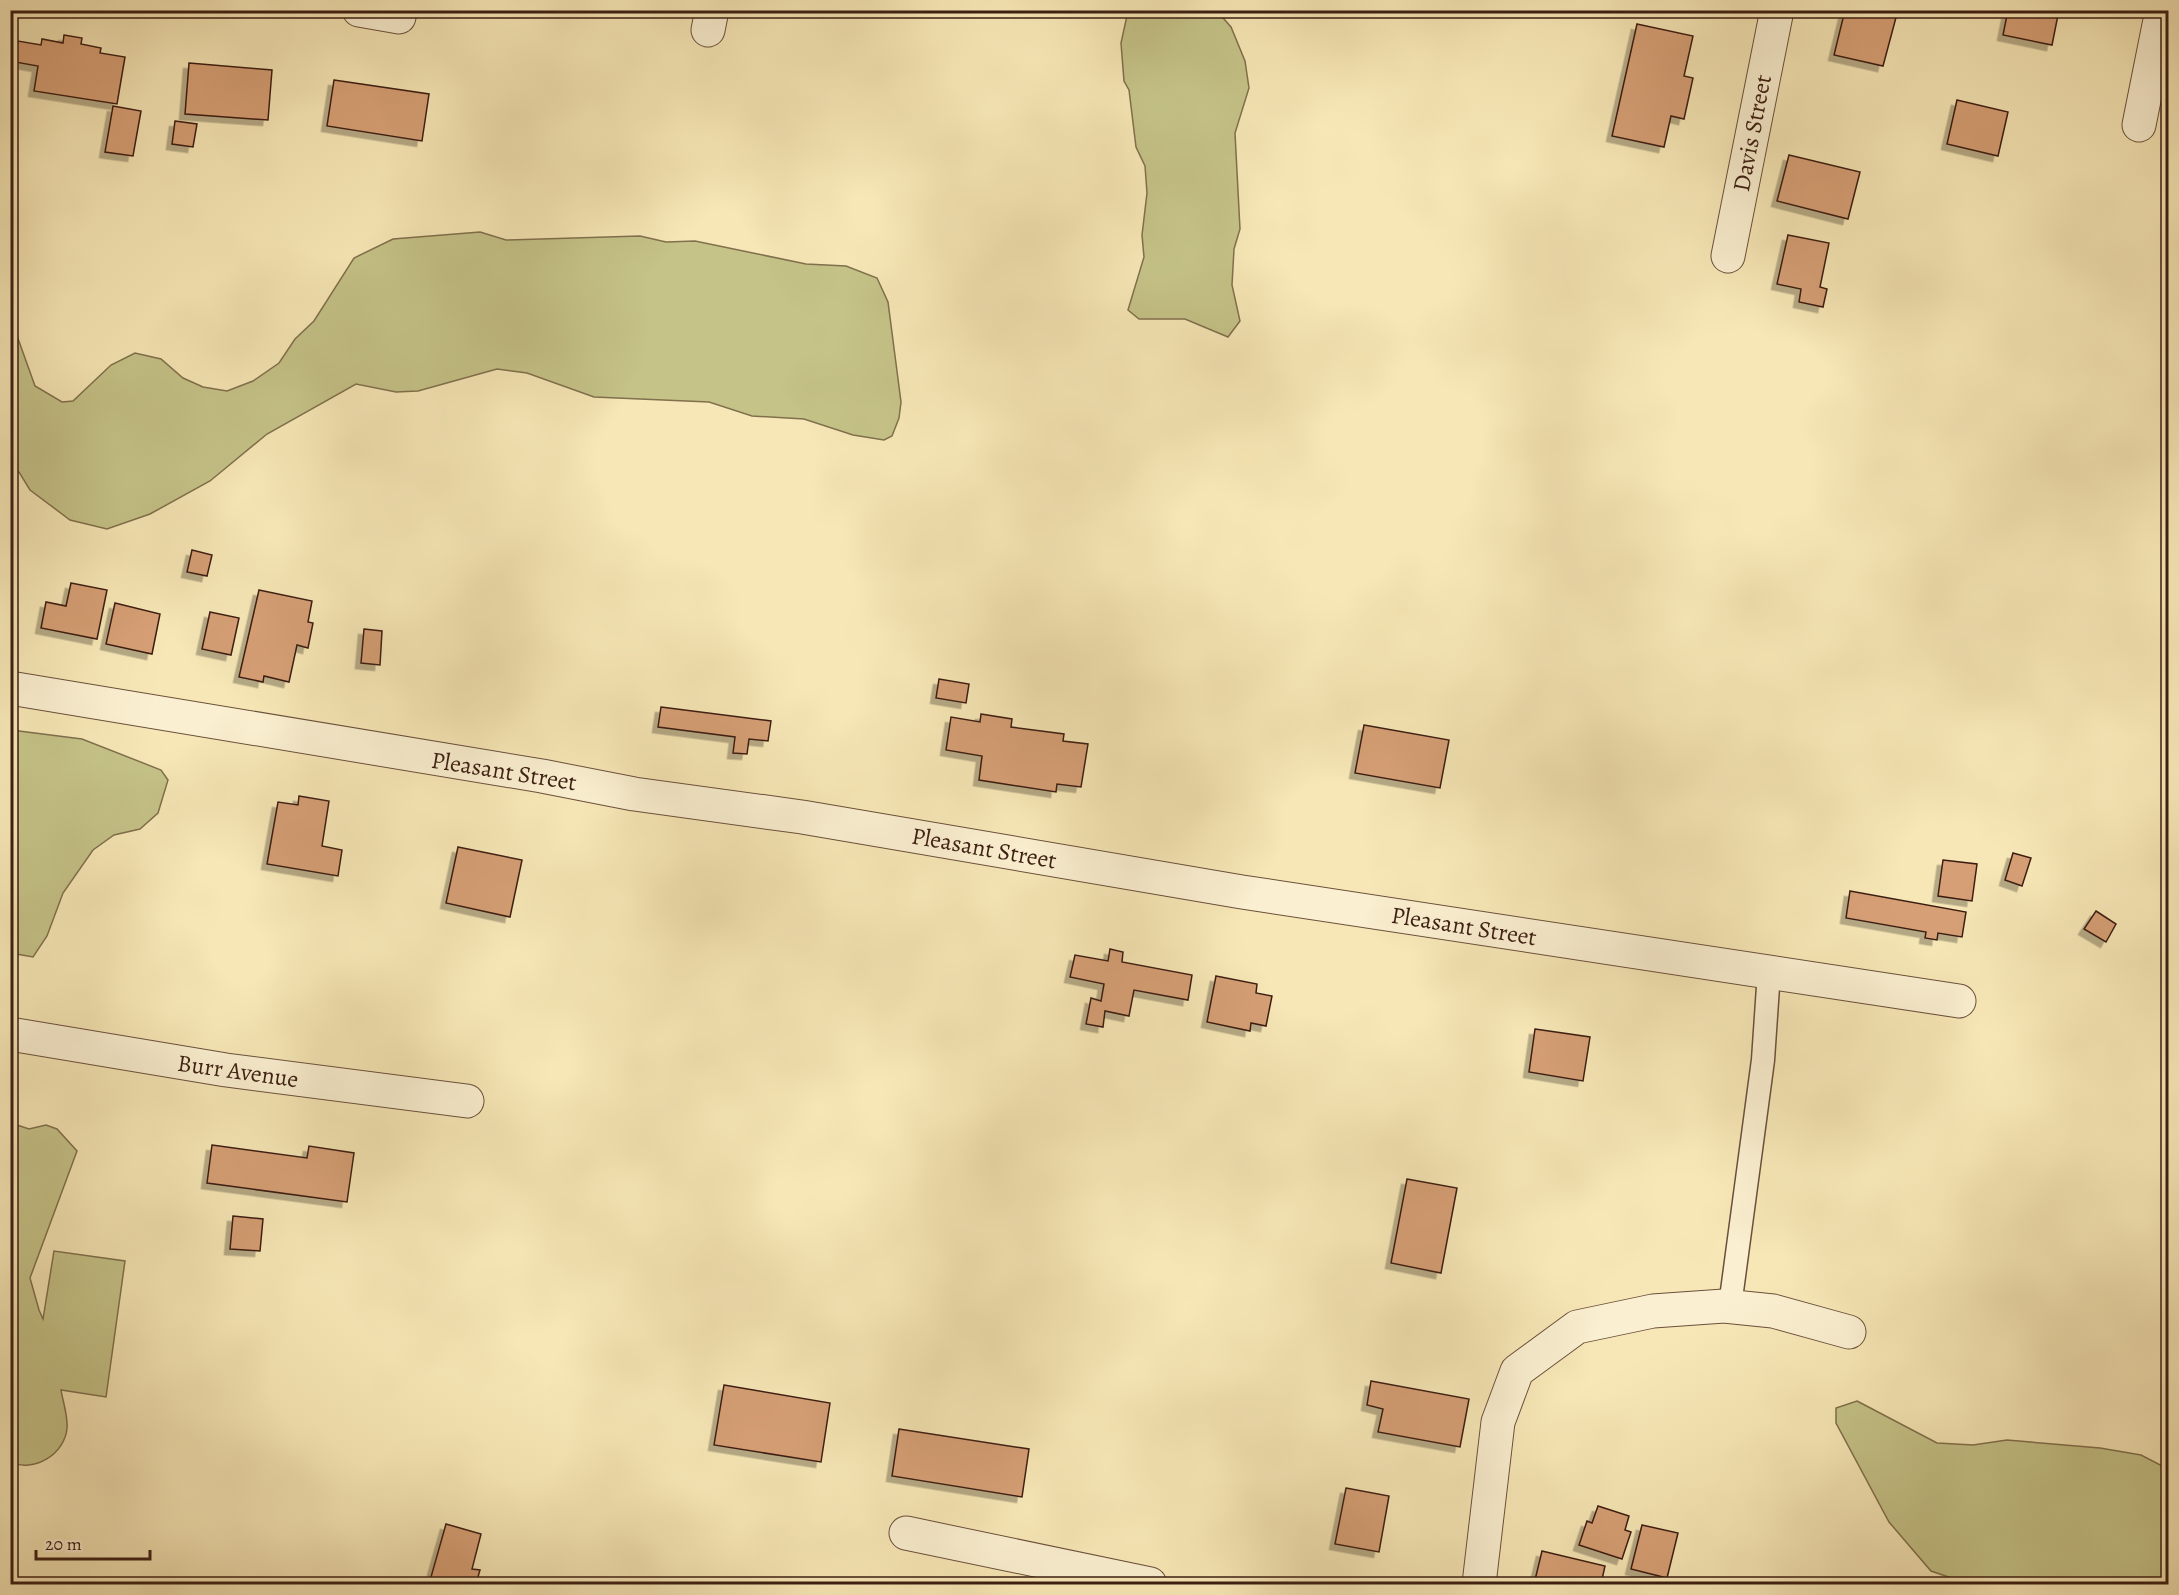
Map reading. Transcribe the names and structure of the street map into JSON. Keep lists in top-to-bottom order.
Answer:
{
  "streets": {
    "street": ["Davis Street", "Pleasant Street", "Burr Avenue"]
  },
  "scale_bar": "20 m"
}
